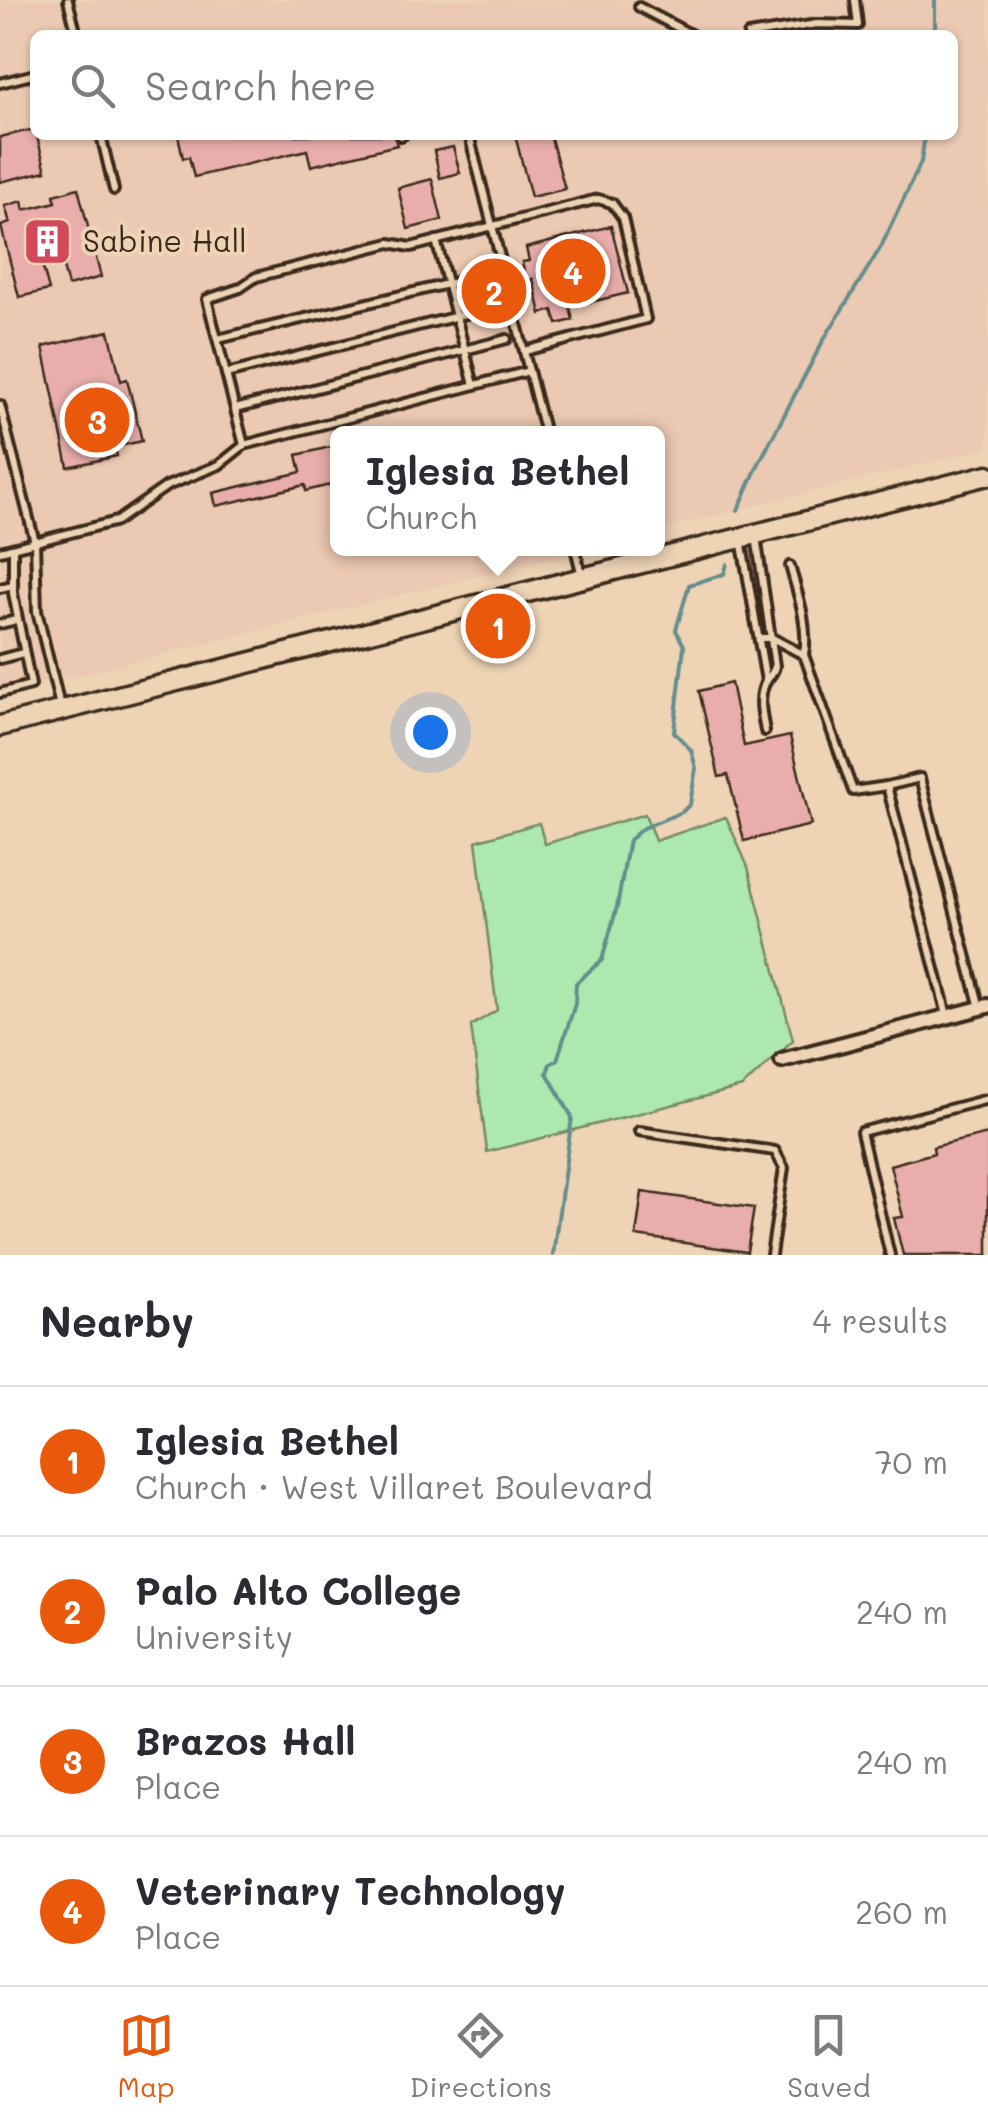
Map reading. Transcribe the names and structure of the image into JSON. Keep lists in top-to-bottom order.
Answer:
{
  "places": {
    "building": ["Sabine Hall"]
  },
  "page": {
    "search": "Search here",
    "pins": [
      "4",
      "2",
      "3",
      "1"
    ],
    "popup": ["Iglesia Bethel", "Church"],
    "heading": ["Nearby", "4 results"],
    "list": [
      {
        "mark": "1",
        "name": "Iglesia Bethel",
        "note": "Church · West Villaret Boulevard",
        "value": "70 m"
      },
      {
        "mark": "2",
        "name": "Palo Alto College",
        "note": "University",
        "value": "240 m"
      },
      {
        "mark": "3",
        "name": "Brazos Hall",
        "note": "Place",
        "value": "240 m"
      },
      {
        "mark": "4",
        "name": "Veterinary Technology",
        "note": "Place",
        "value": "260 m"
      }
    ],
    "nav": ["Map", "Directions", "Saved"]
  }
}
